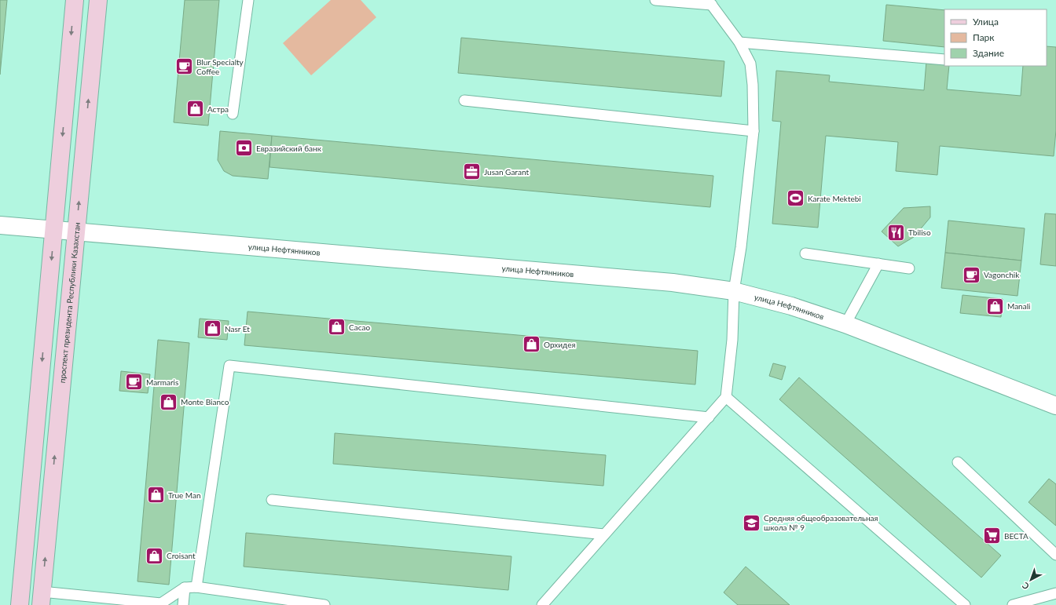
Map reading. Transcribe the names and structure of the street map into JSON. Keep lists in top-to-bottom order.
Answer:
{
  "streets": {
    "main road": ["проспект президента Республики Казахстан"],
    "street": ["улица Нефтянников"]
  },
  "crossings": [
    ["улица Нефтянников", "проспект президента Республики Казахстан"]
  ],
  "places": {
    "cafe": ["Blur Specialty Coffee", "Vagonchik", "Marmaris"],
    "shop": [
      "Астра",
      "Manali",
      "Cacao",
      "Nasr Et",
      "Орхидея",
      "Monte Bianco",
      "True Man",
      "Croisant"
    ],
    "bank": ["Евразийский банк"],
    "office": ["Jusan Garant"],
    "sports": ["Karate Mektebi"],
    "restaurant": ["Tbiliso"],
    "school or university": ["Средняя общеобразовательная школа № 9"],
    "supermarket": ["ВЕСТА"]
  },
  "legend": ["Улица", "Парк", "Здание"],
  "north": "bottom left"
}
